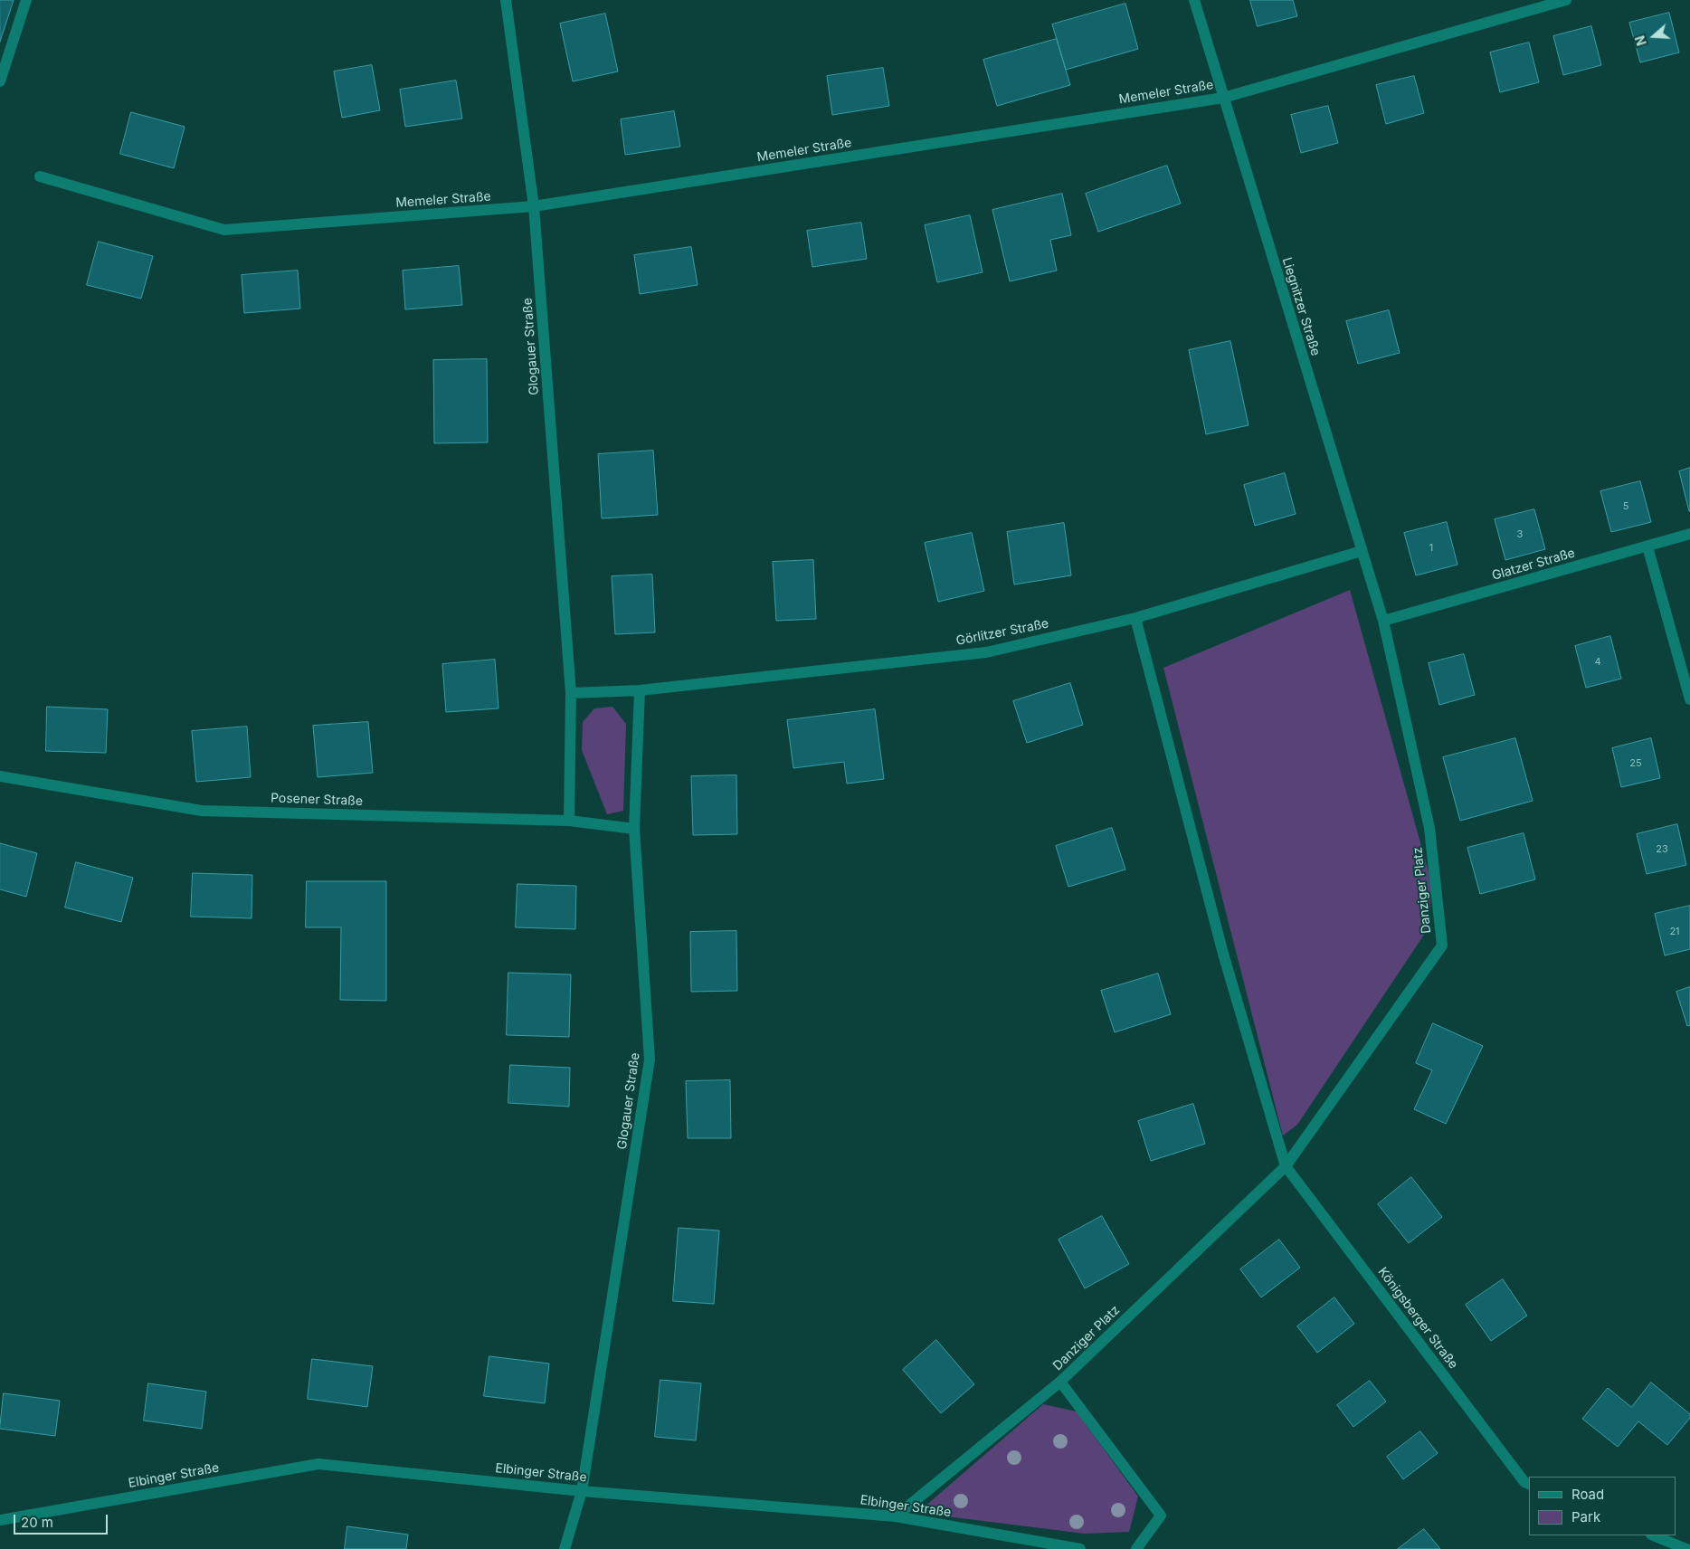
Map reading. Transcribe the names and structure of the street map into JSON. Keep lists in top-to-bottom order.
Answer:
{
  "streets": {
    "street": [
      "Memeler Straße",
      "Liegnitzer Straße",
      "Glogauer Straße",
      "Glatzer Straße",
      "Görlitzer Straße",
      "Posener Straße",
      "Danziger Platz",
      "Königsberger Straße",
      "Elbinger Straße"
    ]
  },
  "crossings": [
    ["Memeler Straße", "Liegnitzer Straße"],
    ["Memeler Straße", "Glogauer Straße"],
    ["Liegnitzer Straße", "Glatzer Straße"],
    ["Liegnitzer Straße", "Görlitzer Straße"],
    ["Liegnitzer Straße", "Danziger Platz"],
    ["Glogauer Straße", "Görlitzer Straße"],
    ["Glogauer Straße", "Posener Straße"],
    ["Glogauer Straße", "Elbinger Straße"],
    ["Glatzer Straße", "Danziger Platz"],
    ["Danziger Platz", "Königsberger Straße"],
    ["Danziger Platz", "Elbinger Straße"]
  ],
  "house_numbers": [
    "5",
    "3",
    "1",
    "4",
    "25",
    "23",
    "21"
  ],
  "legend": ["Road", "Park"],
  "scale_bar": "20 m",
  "north": "left"
}
